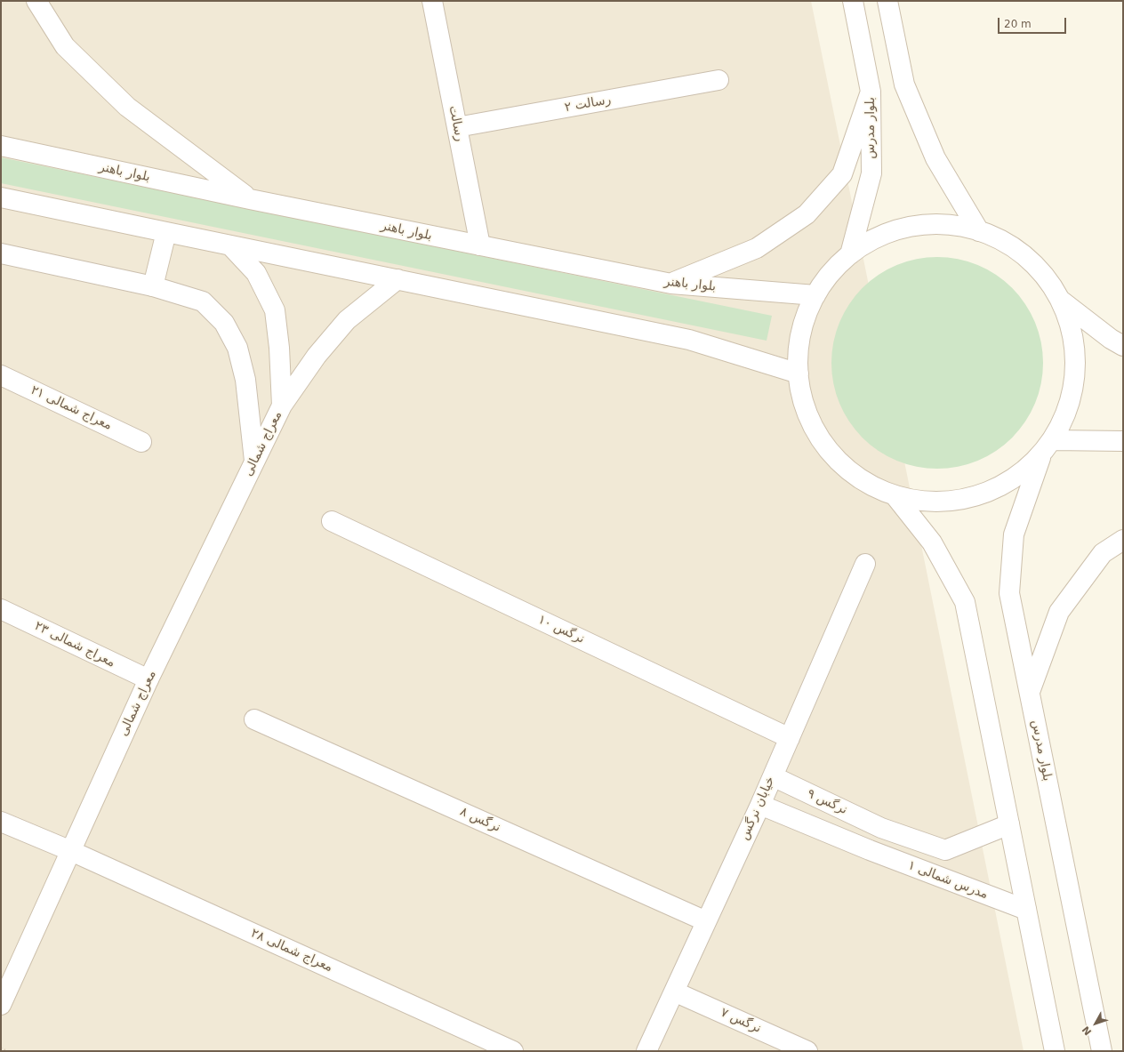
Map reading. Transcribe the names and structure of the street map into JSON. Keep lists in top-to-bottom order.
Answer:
{
  "streets": {
    "street": [
      "رسالت ۲",
      "رسالت",
      "بلوار مدرس",
      "بلوار باهنر",
      "معراج شمالی ۲۱",
      "معراج شمالی",
      "نرگس ۱۰",
      "معراج شمالی ۲۳",
      "نرگس ۹",
      "خیابان نرگس",
      "نرگس ۸",
      "مدرس شمالی ۱",
      "معراج شمالی ۲۸",
      "نرگس ۷"
    ]
  },
  "crossings": [
    ["رسالت ۲", "رسالت"],
    ["رسالت", "بلوار باهنر"],
    ["معراج شمالی", "معراج شمالی ۲۳"],
    ["معراج شمالی", "معراج شمالی ۲۸"],
    ["نرگس ۱۰", "خیابان نرگس"],
    ["نرگس ۹", "خیابان نرگس"],
    ["خیابان نرگس", "نرگس ۸"],
    ["خیابان نرگس", "مدرس شمالی ۱"],
    ["خیابان نرگس", "نرگس ۷"]
  ],
  "scale_bar": "20 m",
  "north": "bottom left"
}
